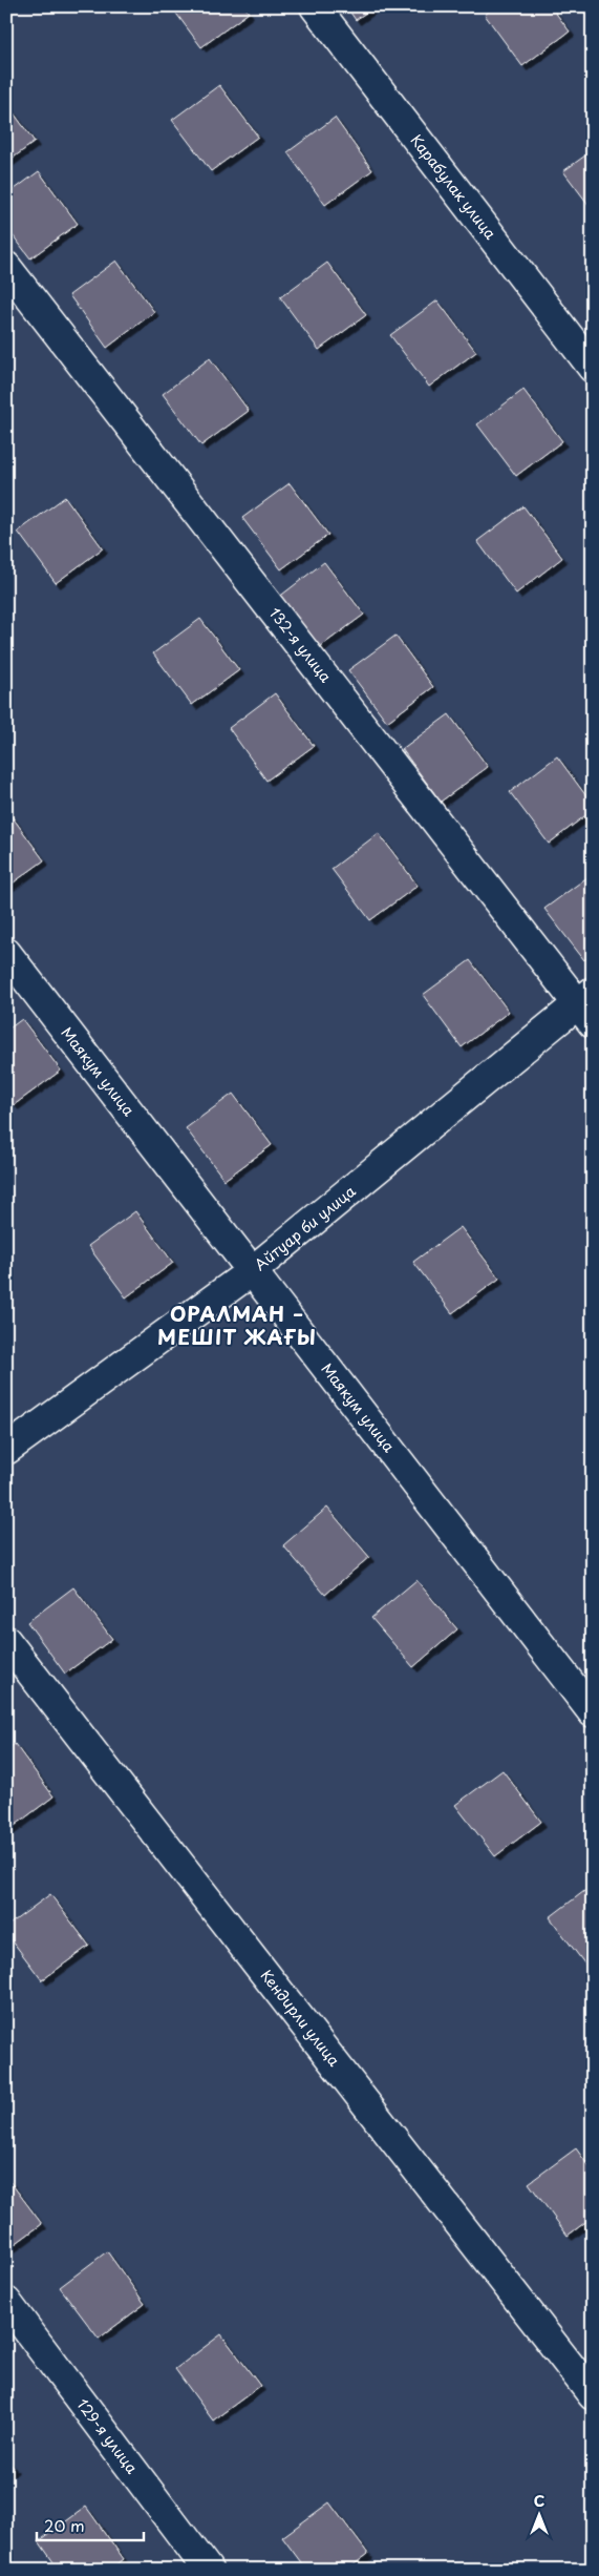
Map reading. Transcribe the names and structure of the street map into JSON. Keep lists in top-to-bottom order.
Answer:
{
  "streets": {
    "street": [
      "Карабулак улица",
      "132-я улица",
      "Маякум улица",
      "Айтуар би улица",
      "Кендирли улица",
      "129-я улица"
    ]
  },
  "crossings": [
    ["132-я улица", "Айтуар би улица"],
    ["Маякум улица", "Айтуар би улица"]
  ],
  "districts": ["ОРАЛМАН – МЕШІТ ЖАҒЫ"],
  "scale_bar": "20 m",
  "north": "top"
}
